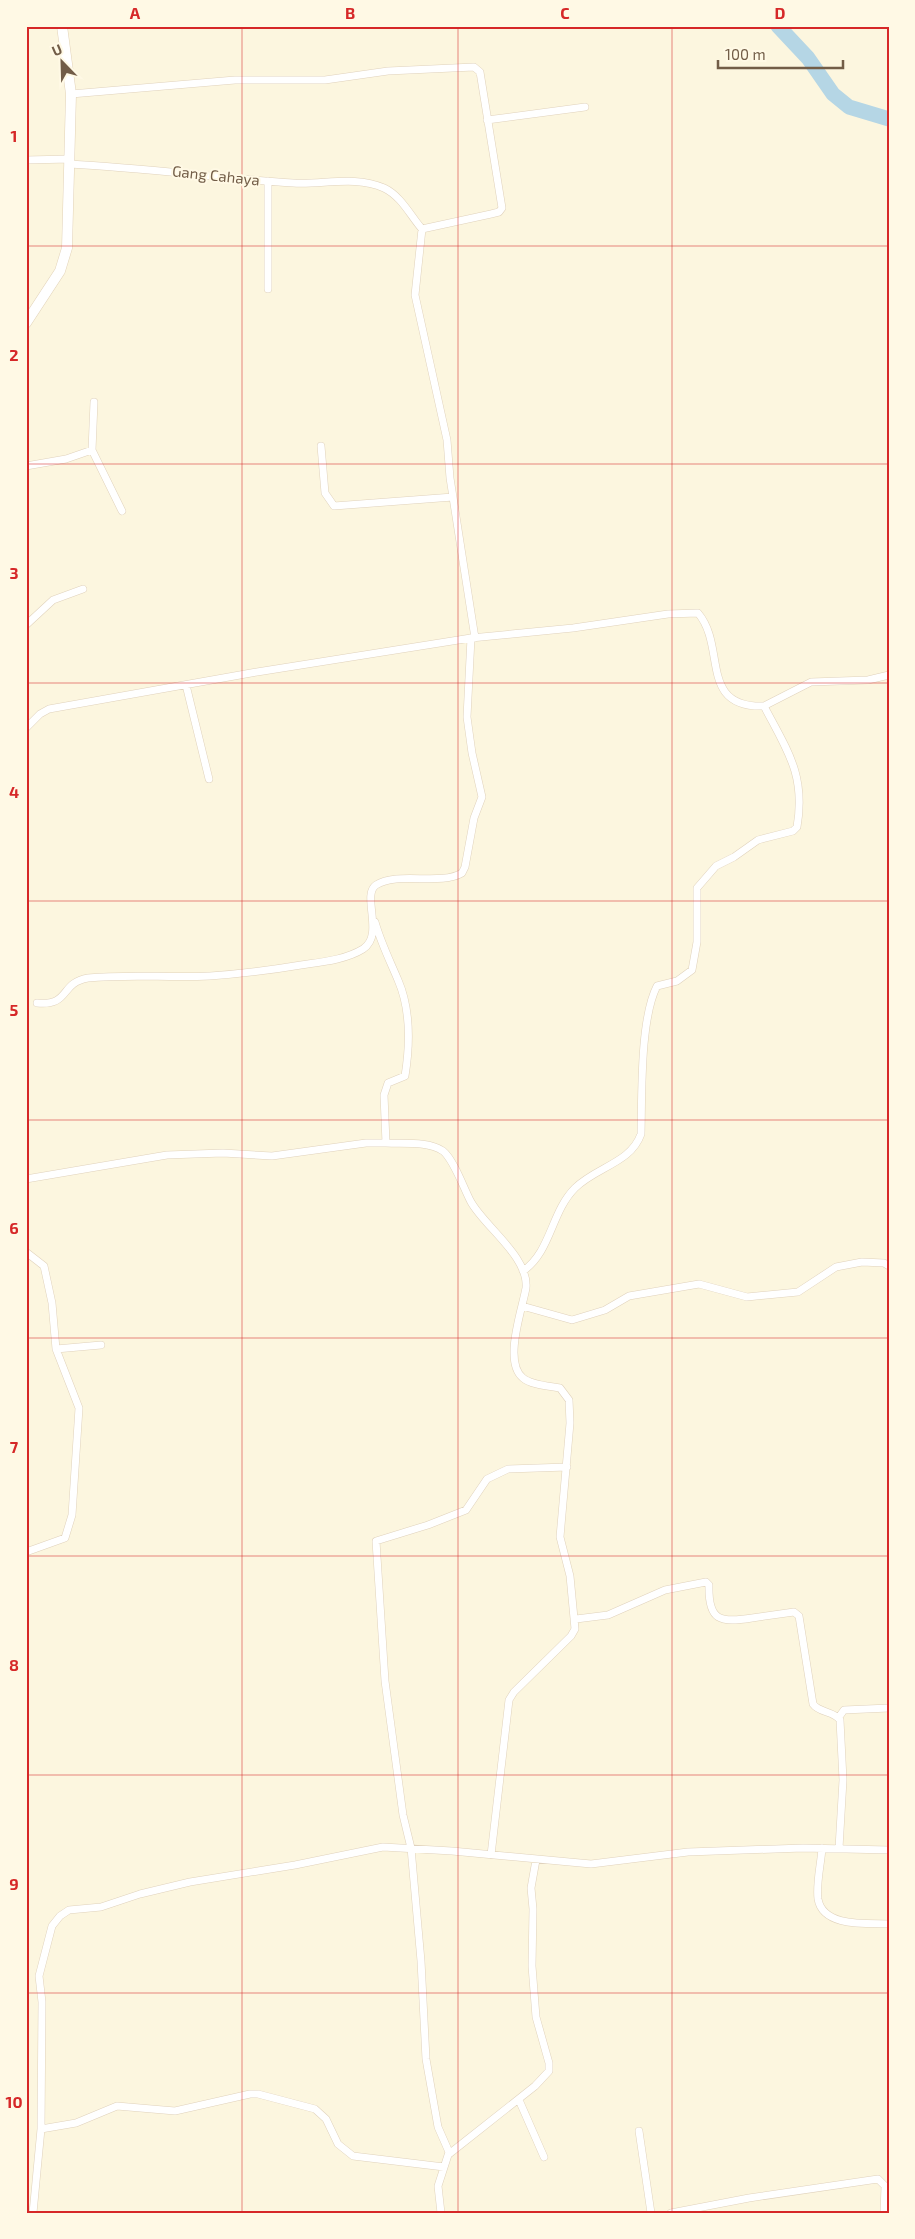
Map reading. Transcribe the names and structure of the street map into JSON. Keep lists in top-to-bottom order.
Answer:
{
  "streets": {
    "street": ["Gang Cahaya"]
  },
  "scale_bar": "100 m",
  "north": "top left",
  "grid": {
    "columns": [
      "A",
      "B",
      "C",
      "D"
    ],
    "rows": [
      "1",
      "2",
      "3",
      "4",
      "5",
      "6",
      "7",
      "8",
      "9",
      "10"
    ]
  }
}
